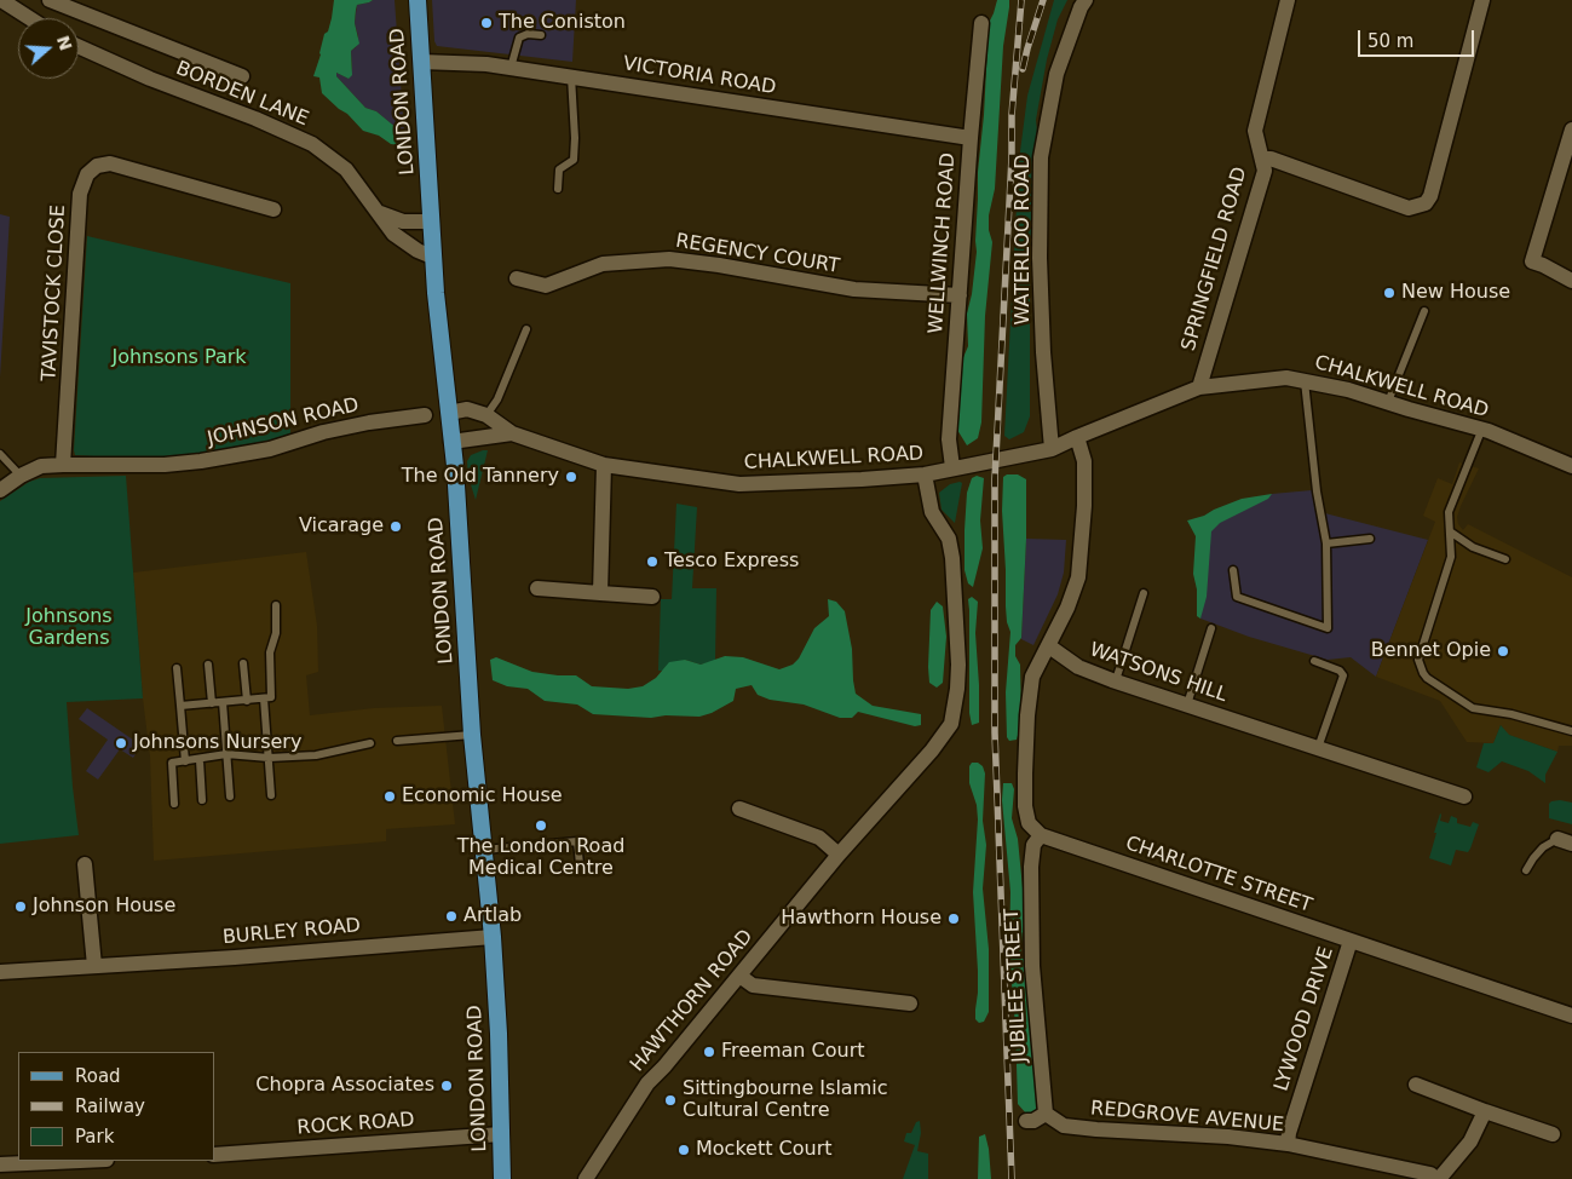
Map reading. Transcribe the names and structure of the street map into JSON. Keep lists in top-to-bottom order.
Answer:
{
  "streets": {
    "main road": ["LONDON ROAD"],
    "street": [
      "VICTORIA ROAD",
      "BORDEN LANE",
      "WATERLOO ROAD",
      "WELLWINCH ROAD",
      "REGENCY COURT",
      "SPRINGFIELD ROAD",
      "TAVISTOCK CLOSE",
      "CHALKWELL ROAD",
      "JOHNSON ROAD",
      "WATSONS HILL",
      "CHARLOTTE STREET",
      "BURLEY ROAD",
      "JUBILEE STREET",
      "HAWTHORN ROAD",
      "LYWOOD DRIVE",
      "REDGROVE AVENUE",
      "ROCK ROAD"
    ]
  },
  "crossings": [
    ["VICTORIA ROAD", "LONDON ROAD"],
    ["VICTORIA ROAD", "WELLWINCH ROAD"],
    ["BORDEN LANE", "LONDON ROAD"],
    ["LONDON ROAD", "CHALKWELL ROAD"],
    ["LONDON ROAD", "BURLEY ROAD"],
    ["LONDON ROAD", "ROCK ROAD"],
    ["WATERLOO ROAD", "CHALKWELL ROAD"],
    ["WELLWINCH ROAD", "REGENCY COURT"],
    ["WELLWINCH ROAD", "CHALKWELL ROAD"],
    ["SPRINGFIELD ROAD", "CHALKWELL ROAD"],
    ["TAVISTOCK CLOSE", "JOHNSON ROAD"],
    ["CHALKWELL ROAD", "HAWTHORN ROAD"],
    ["CHARLOTTE STREET", "JUBILEE STREET"],
    ["CHARLOTTE STREET", "LYWOOD DRIVE"],
    ["JUBILEE STREET", "REDGROVE AVENUE"],
    ["LYWOOD DRIVE", "REDGROVE AVENUE"]
  ],
  "parks": ["Johnsons Park", "Johnsons Gardens"],
  "places": [
    "The Coniston",
    "New House",
    "The Old Tannery",
    "Vicarage",
    "Tesco Express",
    "Bennet Opie",
    "Johnsons Nursery",
    "Economic House",
    "The London Road Medical Centre",
    "Johnson House",
    "Artlab",
    "Hawthorn House",
    "Freeman Court",
    "Chopra Associates",
    "Sittingbourne Islamic Cultural Centre",
    "Mockett Court"
  ],
  "legend": ["Road", "Railway", "Park"],
  "scale_bar": "50 m",
  "north": "right"
}
